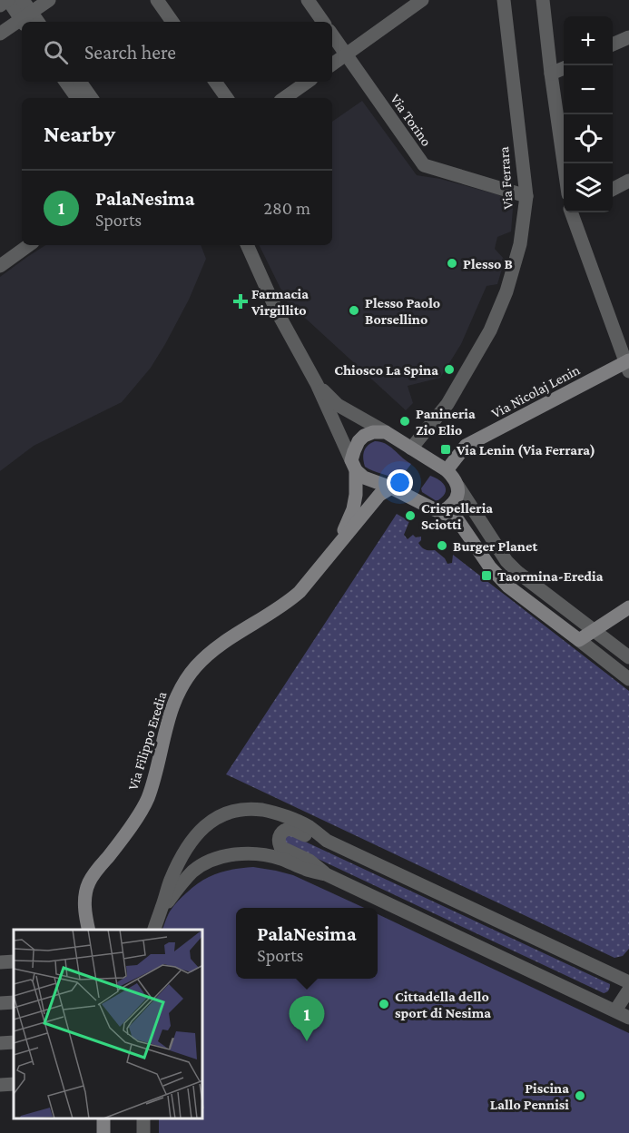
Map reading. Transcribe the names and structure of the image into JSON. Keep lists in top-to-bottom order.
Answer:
{
  "streets": {
    "main road": ["Via Nicolaj Lenin", "Via Filippo Eredia"],
    "street": ["Via Torino", "Via Ferrara"]
  },
  "crossings": [
    ["Via Torino", "Via Ferrara"]
  ],
  "places": {
    "other": [
      "Plesso B",
      "Plesso Paolo Borsellino",
      "Chiosco La Spina",
      "Panineria Zio Elio",
      "Crispelleria Sciotti",
      "Burger Planet",
      "Cittadella dello sport di Nesima",
      "Piscina Lallo Pennisi"
    ],
    "health": ["Farmacia Virgillito"],
    "transit": ["Via Lenin (Via Ferrara)", "Taormina-Eredia"]
  },
  "page": {
    "map_buttons": ["+", "−"],
    "search": "Search here",
    "heading": "Nearby",
    "list": [
      {
        "mark": "1",
        "name": "PalaNesima",
        "note": "Sports",
        "value": "280 m"
      }
    ],
    "popup": ["PalaNesima", "Sports"],
    "pins": "1"
  }
}
